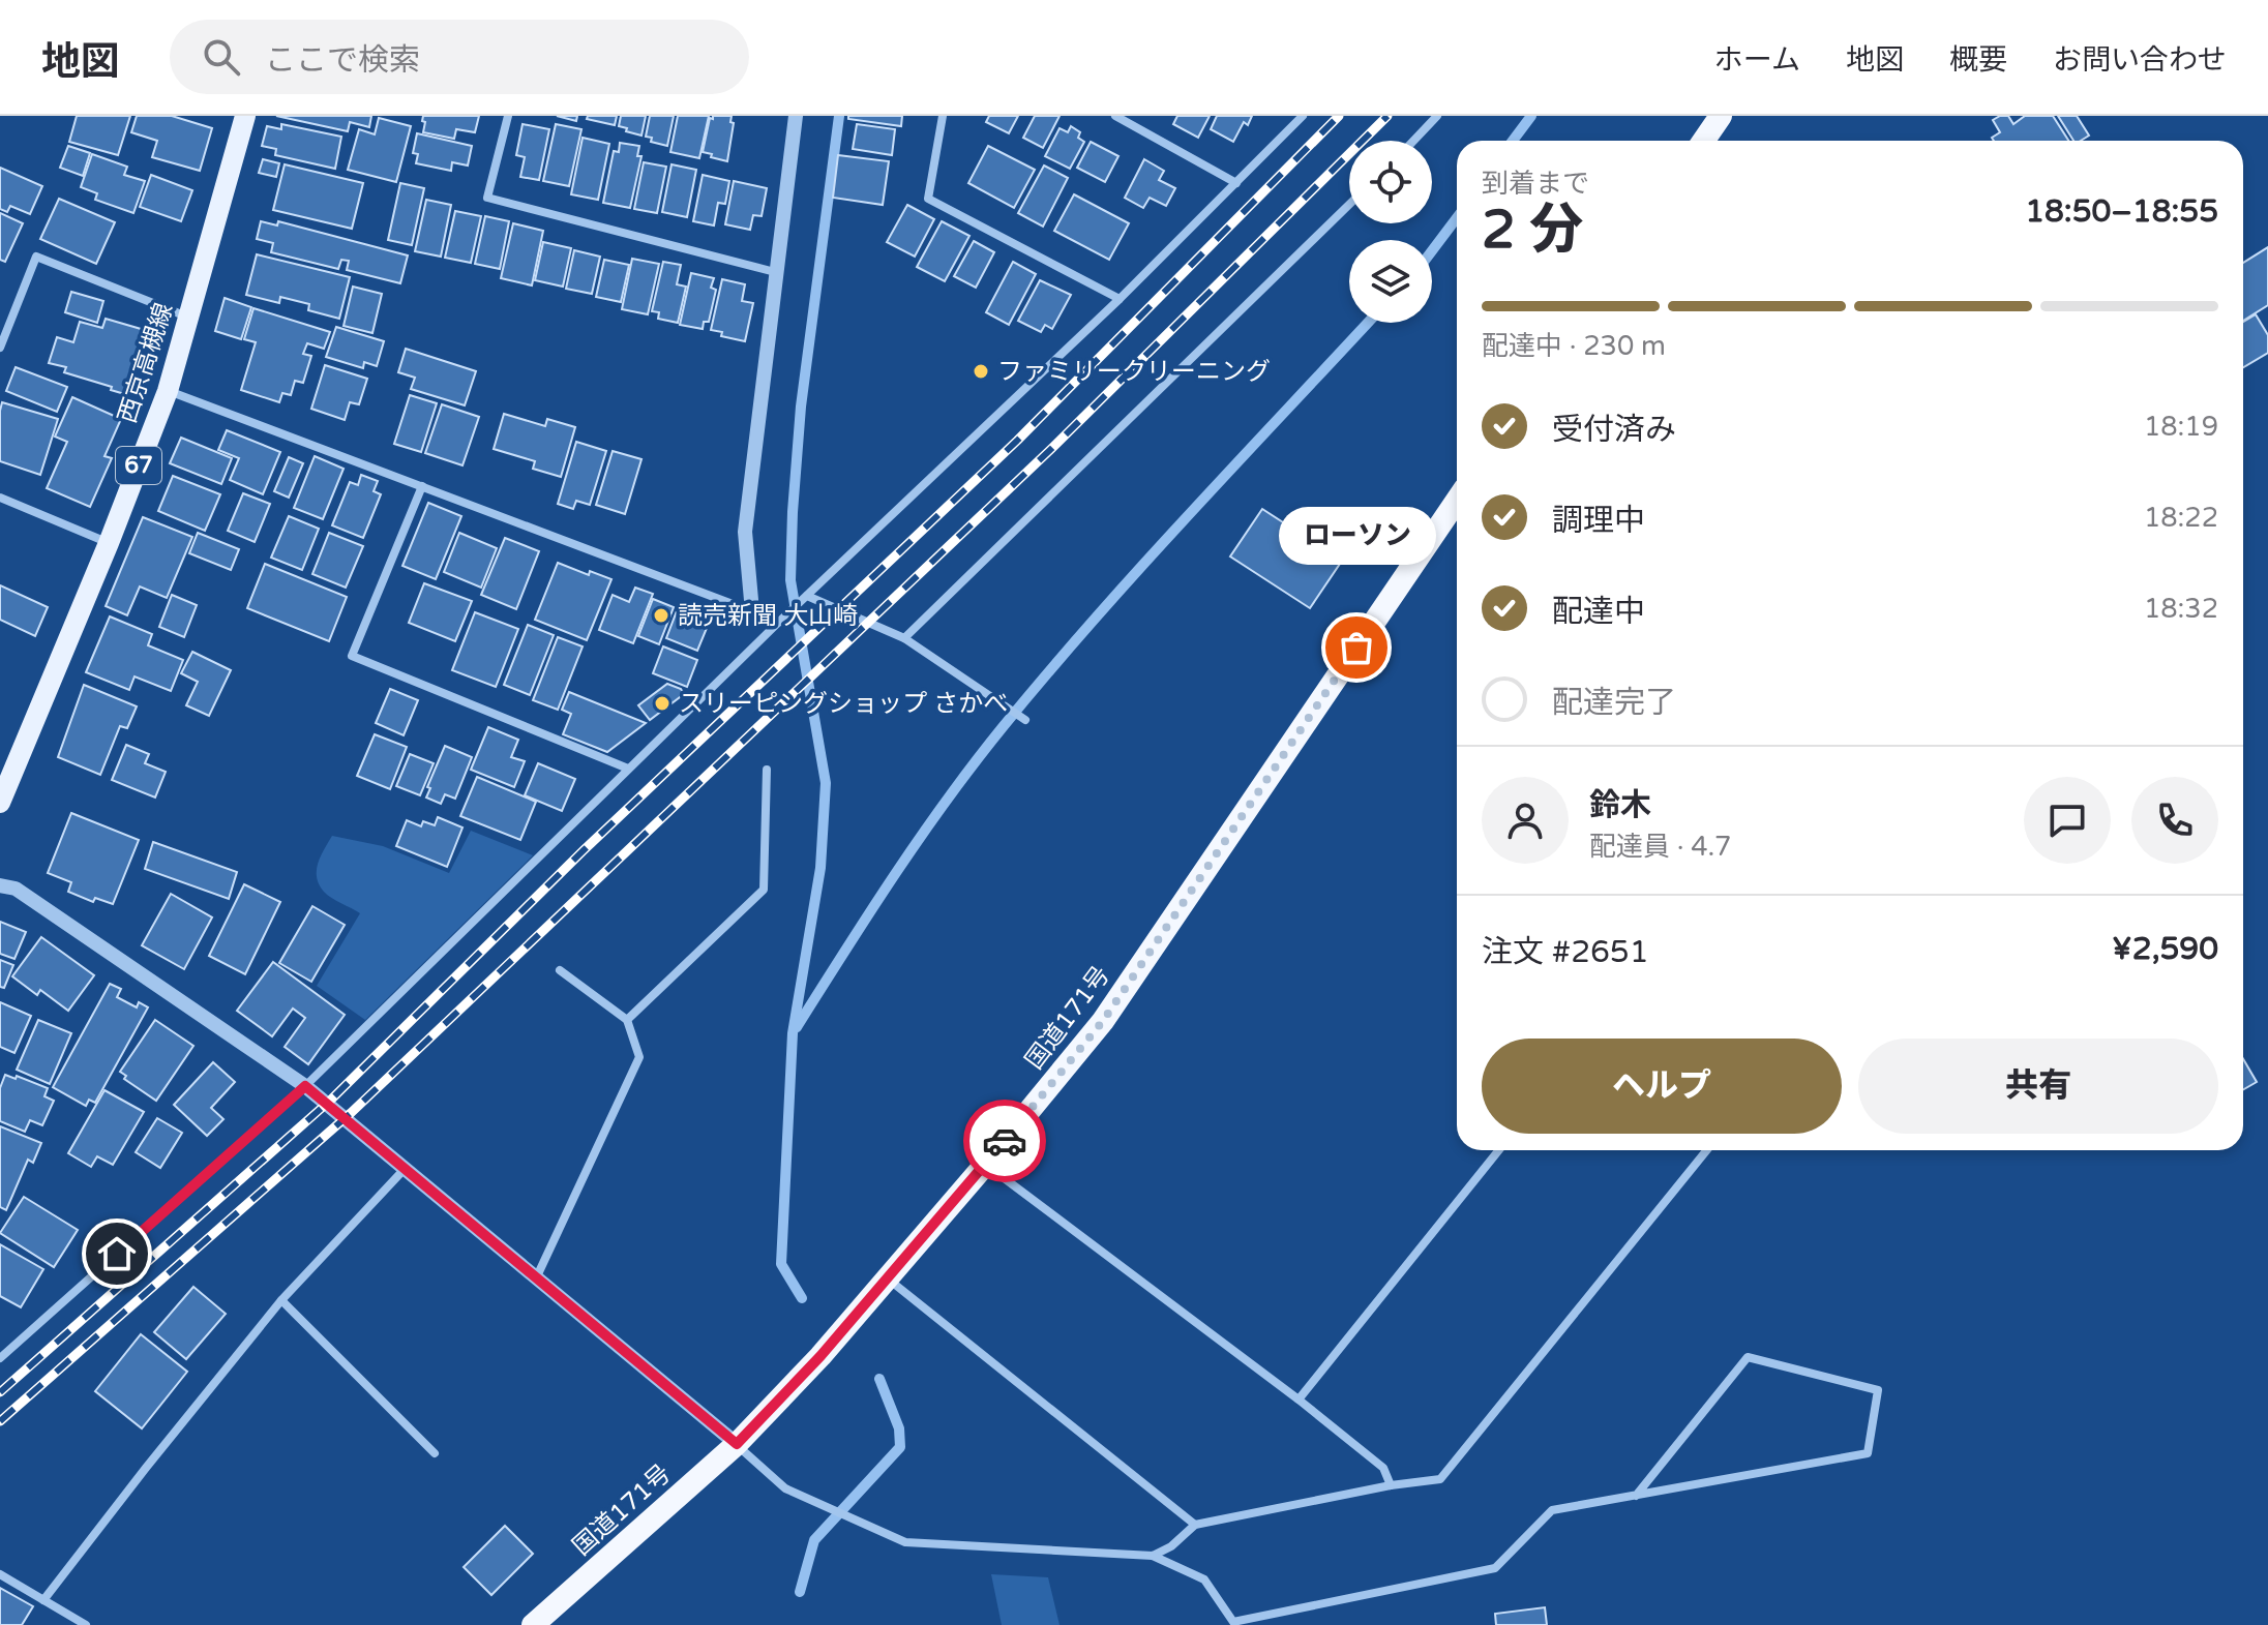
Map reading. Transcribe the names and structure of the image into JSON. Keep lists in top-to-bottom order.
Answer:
{
  "streets": {
    "highway": ["国道171号"],
    "main road": ["西京高槻線", "67"]
  },
  "places": [
    "ファミリークリーニング",
    "読売新聞 大山崎",
    "ローソン",
    "スリーピングショップ さかべ"
  ],
  "page": {
    "header": "地図",
    "search": "ここで検索",
    "nav": [
      "ホーム",
      "地図",
      "概要",
      "お問い合わせ"
    ],
    "heading": ["2 分", "到着まで", "18:50–18:55"],
    "panel": [
      "鈴木",
      "配達員 · 4.7",
      "注文 #2651",
      "¥2,590"
    ],
    "bar": "配達中 · 230 m",
    "list": [
      ["受付済み", "18:19"],
      ["調理中", "18:22"],
      ["配達中", "18:32"],
      "配達完了"
    ],
    "bubble": "ローソン",
    "buttons": ["ヘルプ", "共有"]
  }
}
